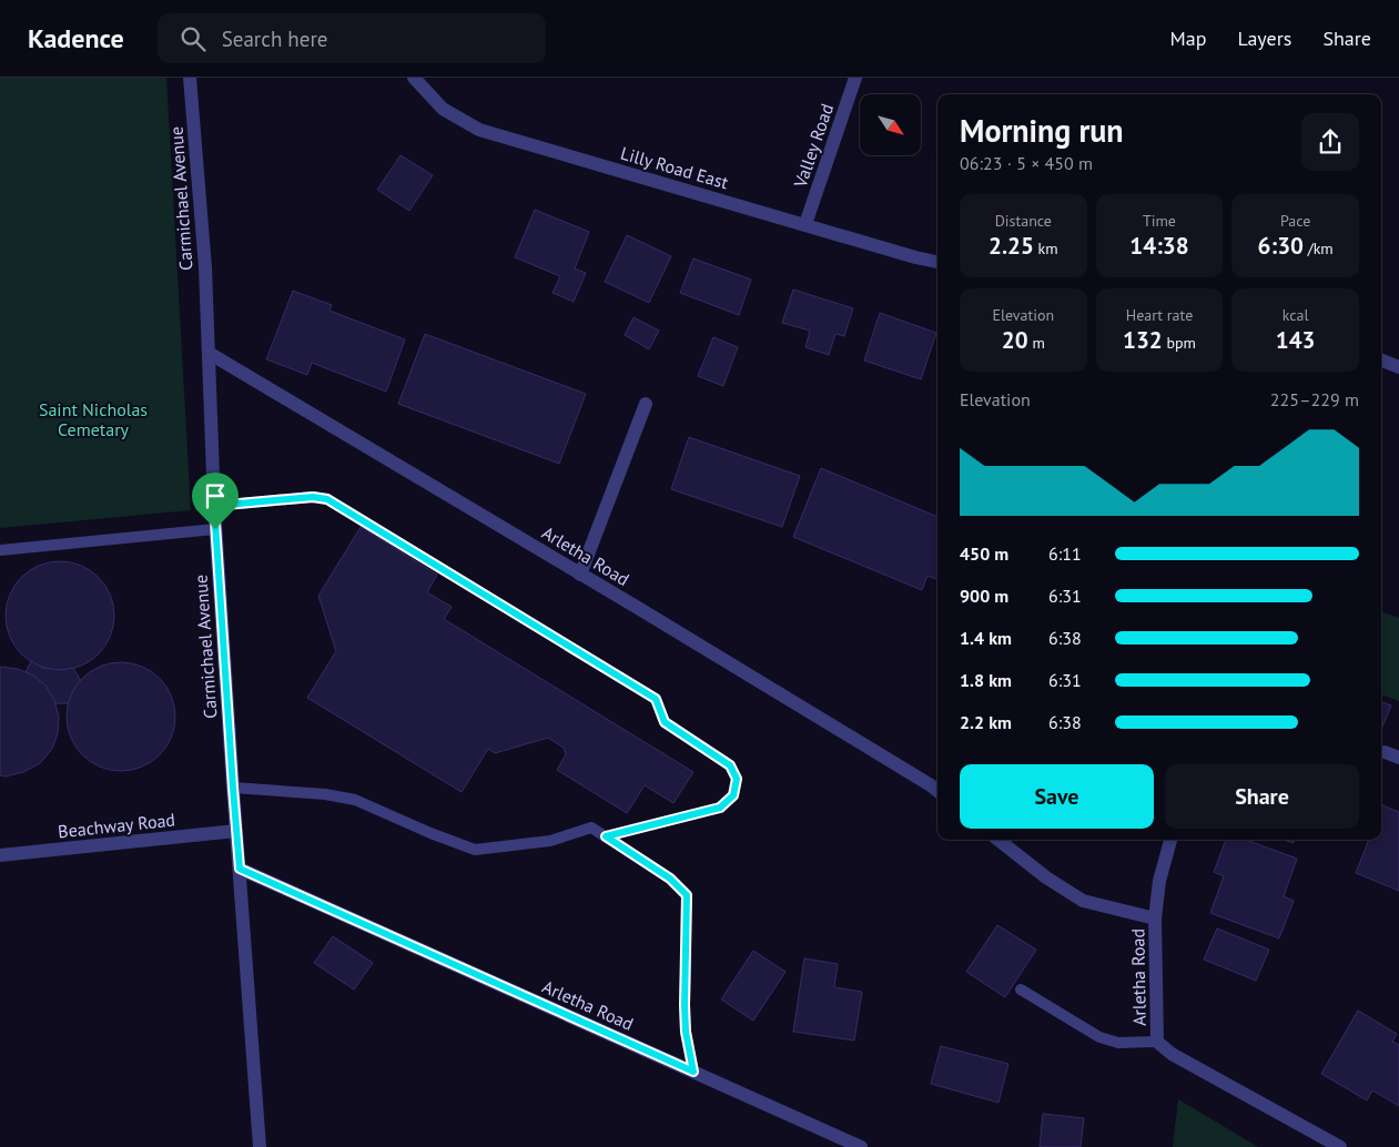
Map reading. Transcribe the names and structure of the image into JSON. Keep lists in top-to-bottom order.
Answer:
{
  "streets": {
    "street": [
      "Valley Road",
      "Lilly Road East",
      "Carmichael Avenue",
      "Arletha Road",
      "Beachway Road"
    ]
  },
  "crossings": [
    ["Valley Road", "Lilly Road East"],
    ["Carmichael Avenue", "Arletha Road"],
    ["Carmichael Avenue", "Beachway Road"]
  ],
  "parks": ["Saint Nicholas Cemetary"],
  "north": "bottom right",
  "page": {
    "header": "Kadence",
    "search": "Search here",
    "nav": ["Map", "Layers", "Share"],
    "heading": ["Morning run", "06:23 · 5 × 450 m"],
    "stats": [
      ["Distance", "2.25 km"],
      ["Time", "14:38"],
      ["Pace", "6:30 /km"],
      ["Elevation", "20 m"],
      ["Heart rate", "132 bpm"],
      ["kcal", "143"]
    ],
    "chart": ["Elevation", "225–229 m"],
    "list": [
      {
        "name": "450 m",
        "note": "6:11"
      },
      {
        "name": "900 m",
        "note": "6:31"
      },
      {
        "name": "1.4 km",
        "note": "6:38"
      },
      {
        "name": "1.8 km",
        "note": "6:31"
      },
      {
        "name": "2.2 km",
        "note": "6:38"
      }
    ],
    "buttons": ["Save", "Share"]
  }
}
